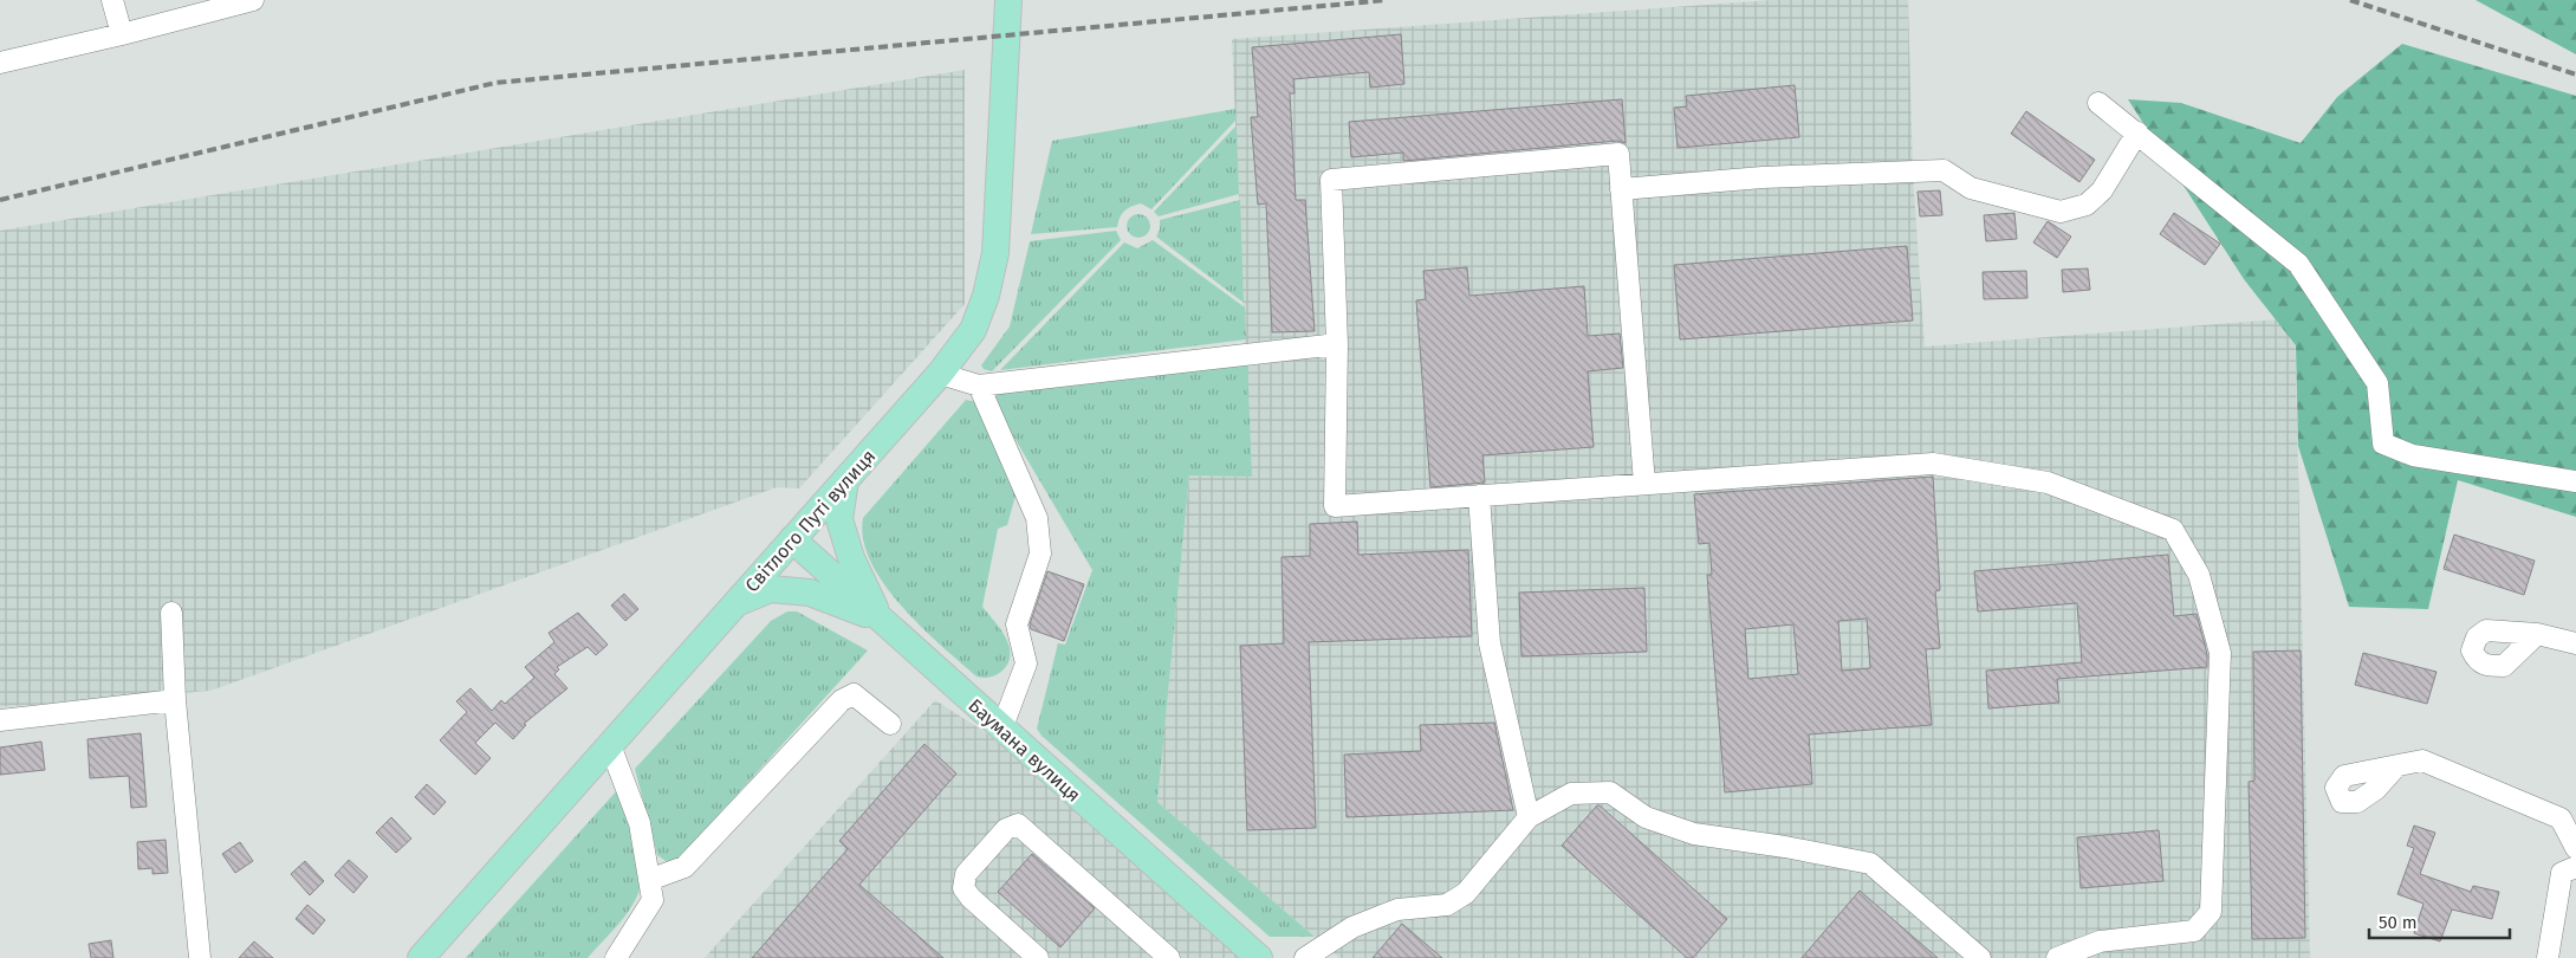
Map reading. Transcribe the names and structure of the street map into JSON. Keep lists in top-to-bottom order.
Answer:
{
  "streets": {
    "main road": ["Світлого Путі вулиця", "Баумана вулиця"]
  },
  "crossings": [
    ["Світлого Путі вулиця", "Баумана вулиця"]
  ],
  "scale_bar": "50 m"
}
